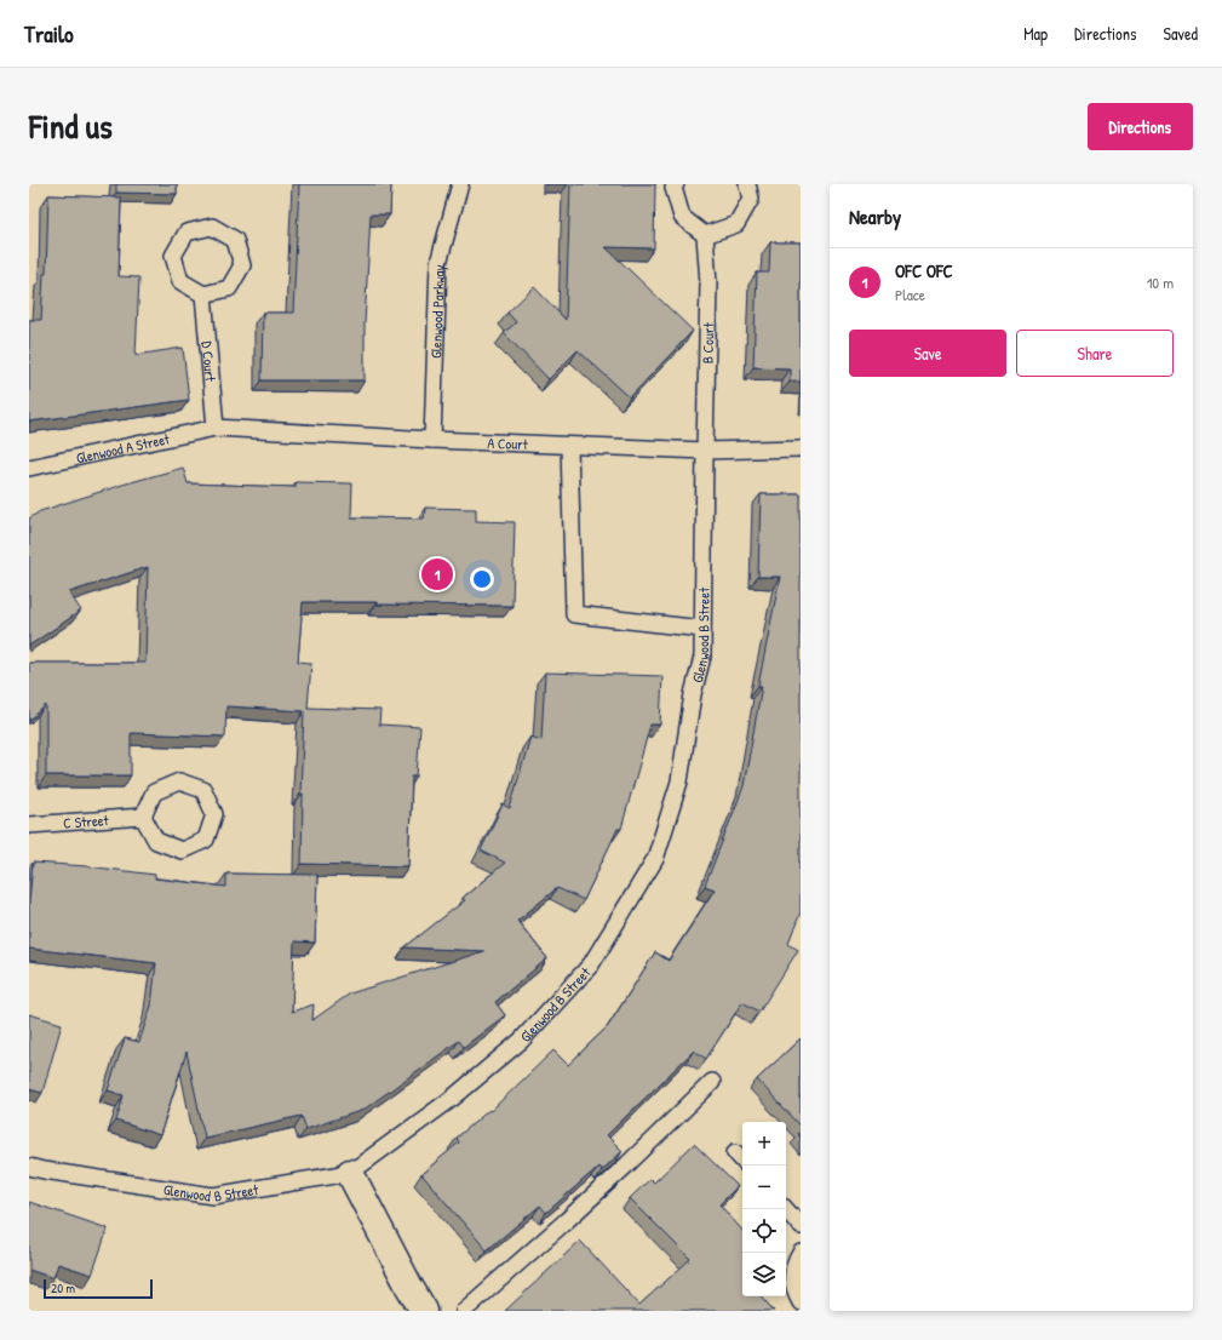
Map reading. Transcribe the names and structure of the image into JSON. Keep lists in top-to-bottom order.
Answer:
{
  "streets": {
    "lane": [
      "Glenwood Parkway",
      "B Court",
      "D Court",
      "A Court",
      "Glenwood A Street",
      "Glenwood B Street",
      "C Street"
    ]
  },
  "crossings": [
    ["Glenwood Parkway", "A Court"],
    ["B Court", "A Court"],
    ["B Court", "Glenwood B Street"],
    ["D Court", "A Court"],
    ["D Court", "Glenwood A Street"],
    ["A Court", "Glenwood A Street"],
    ["A Court", "Glenwood B Street"]
  ],
  "scale_bar": "20 m",
  "page": {
    "header": "Trailo",
    "nav": ["Map", "Directions", "Saved"],
    "title": "Find us",
    "buttons": [
      "Directions",
      ["Save", "Share"]
    ],
    "heading": "Nearby",
    "list": [
      {
        "mark": "1",
        "name": "OFC OFC",
        "note": "Place",
        "value": "10 m"
      }
    ],
    "pins": "1",
    "map_buttons": ["+", "−"],
    "scale": "20 m"
  }
}
